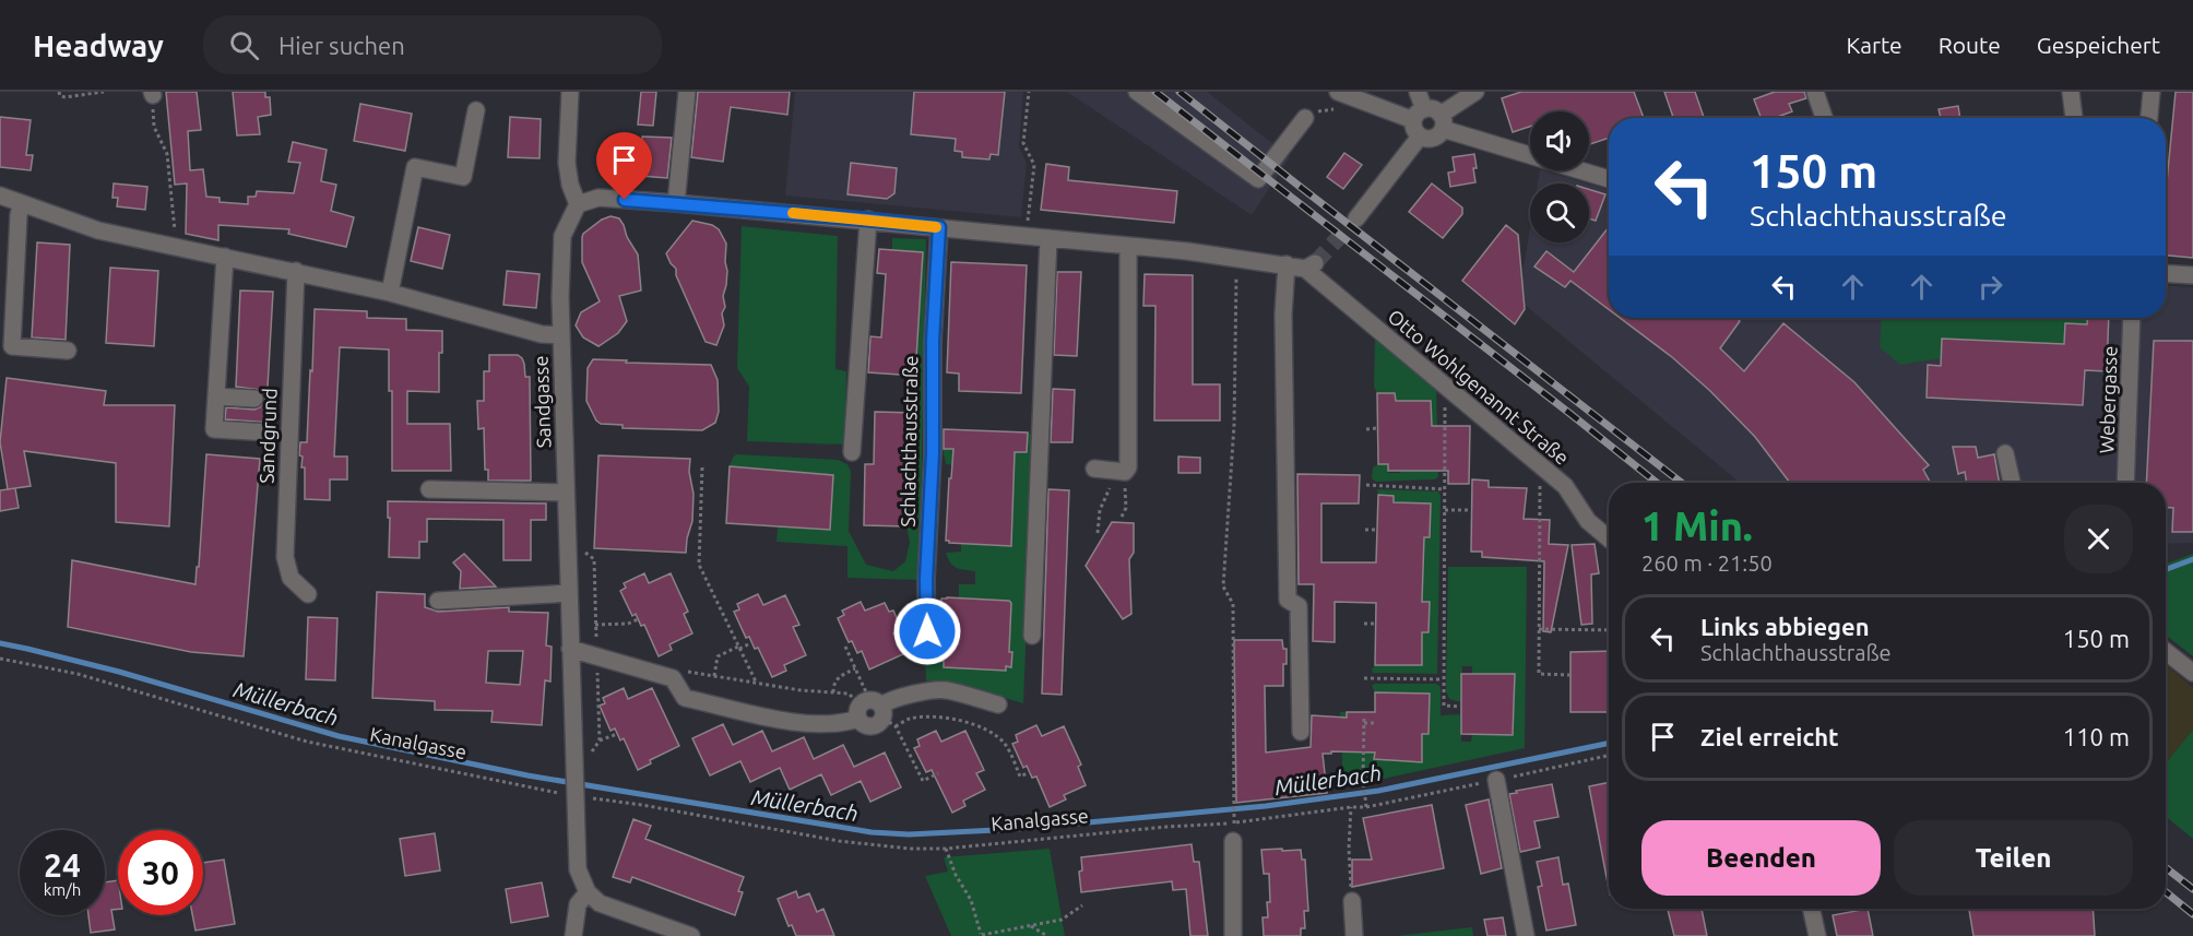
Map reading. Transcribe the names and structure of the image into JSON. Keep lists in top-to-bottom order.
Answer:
{
  "streets": {
    "street": [
      "Otto Wohlgenannt Straße",
      "Webergasse",
      "Sandgasse",
      "Sandgrund",
      "Schlachthausstraße"
    ],
    "path": ["Kanalgasse"]
  },
  "crossings": [
    ["Sandgasse", "Sandgrund"],
    ["Sandgasse", "Kanalgasse"]
  ],
  "water": ["Müllerbach"],
  "page": {
    "header": "Headway",
    "search": "Hier suchen",
    "nav": ["Karte", "Route", "Gespeichert"],
    "turn": ["150 m", "Schlachthausstraße"],
    "heading": ["1 Min.", "260 m · 21:50"],
    "list": [
      {
        "name": "Links abbiegen",
        "note": "Schlachthausstraße",
        "value": "150 m"
      },
      {
        "name": "Ziel erreicht",
        "value": "110 m"
      }
    ],
    "buttons": ["Beenden", "Teilen"],
    "speed": "24 km/h",
    "limit": "30"
  }
}
